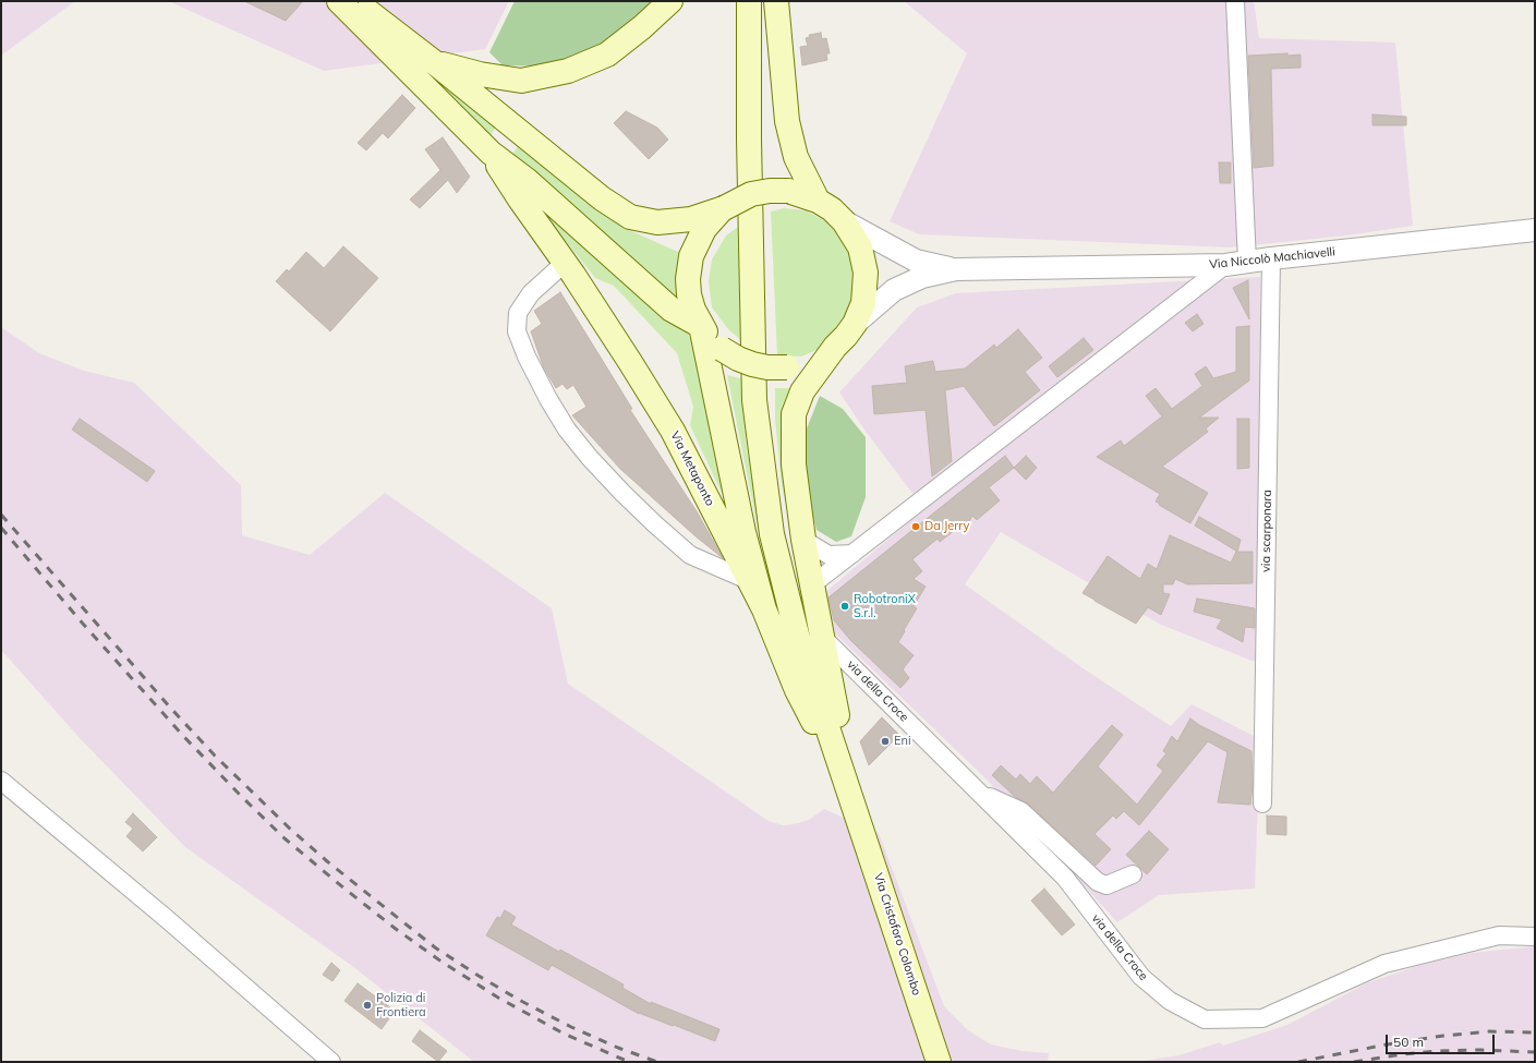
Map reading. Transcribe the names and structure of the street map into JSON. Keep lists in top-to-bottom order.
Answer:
{
  "streets": {
    "main road": ["Via Metaponto", "Via Cristoforo Colombo"],
    "street": ["Via Niccolò Machiavelli", "via scarponara", "via della Croce"]
  },
  "crossings": [
    ["Via Niccolò Machiavelli", "via scarponara"],
    ["Via Metaponto", "Via Cristoforo Colombo"]
  ],
  "places": [
    "Da Jerry",
    "RobotroniX S.r.l.",
    "Eni",
    "Polizia di Frontiera"
  ],
  "scale_bar": "50 m"
}
